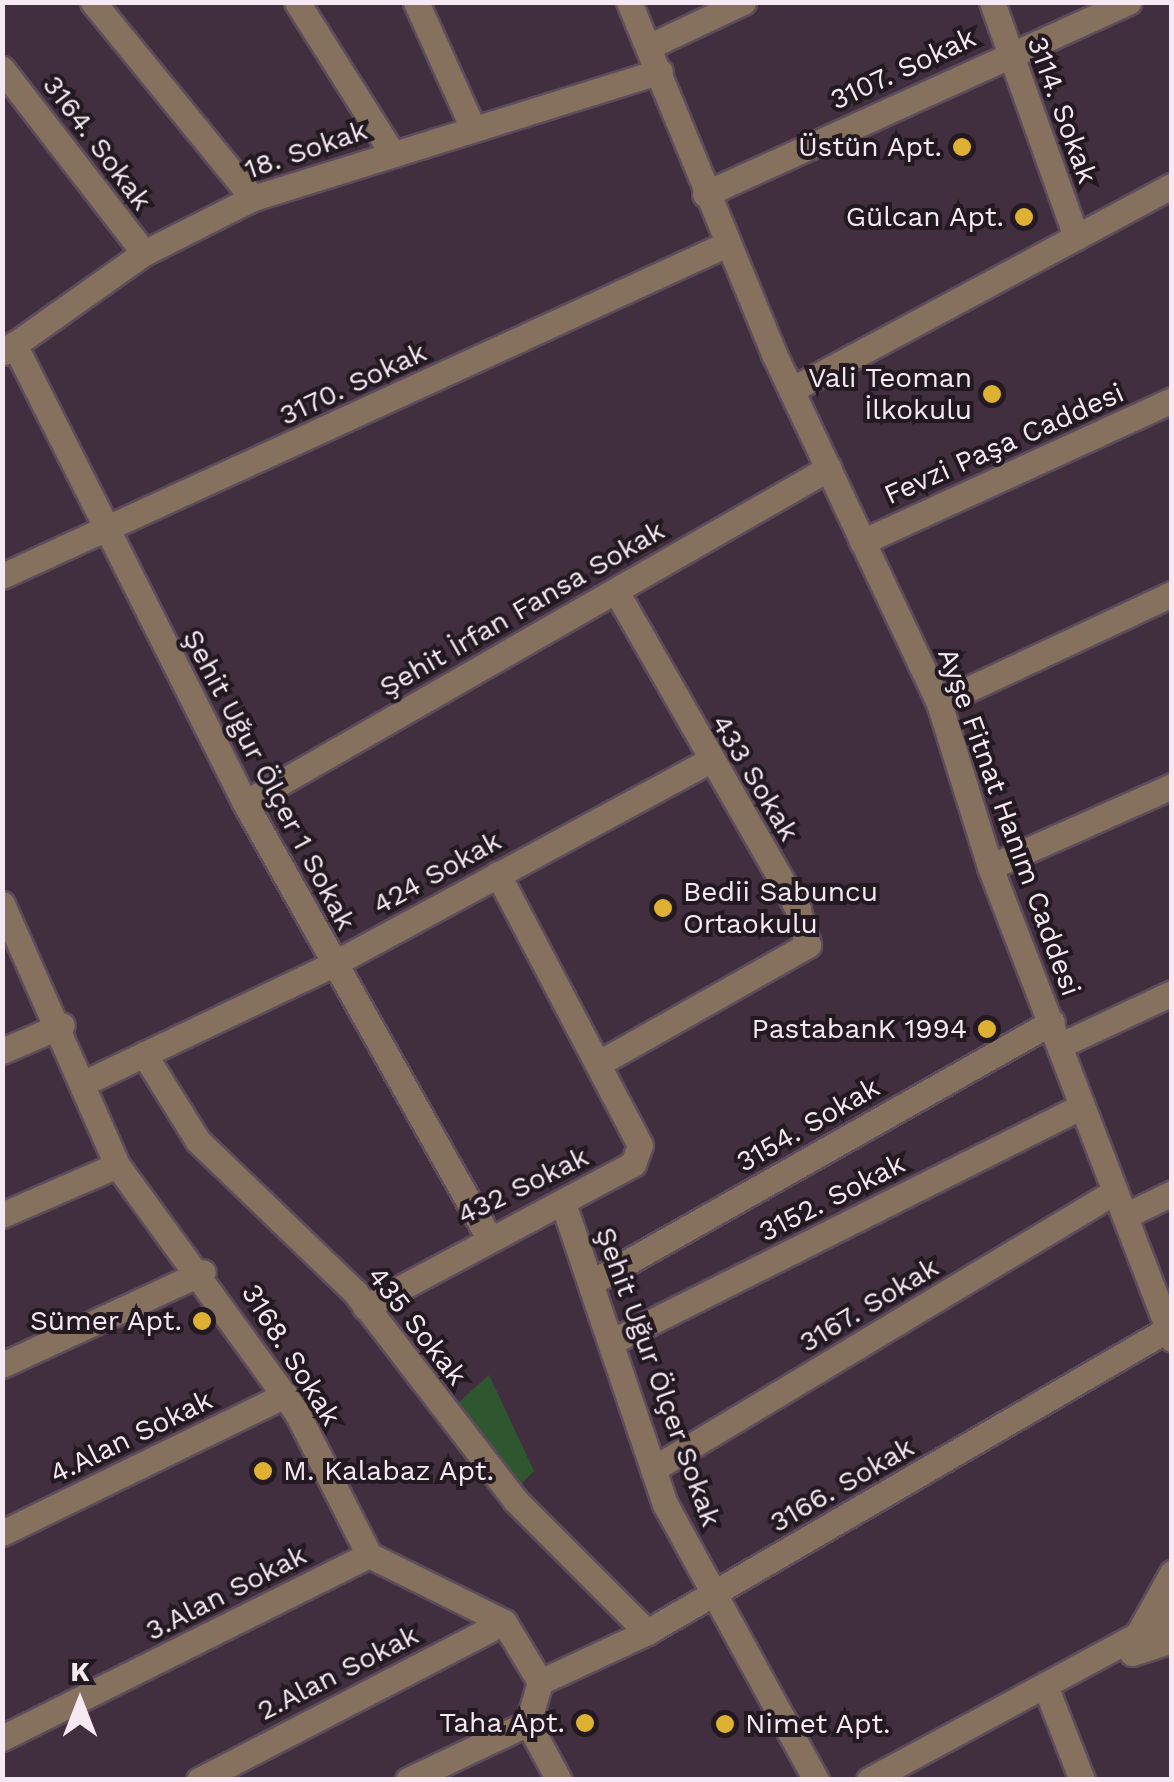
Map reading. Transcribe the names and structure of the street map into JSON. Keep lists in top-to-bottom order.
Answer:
{
  "streets": {
    "street": [
      "3107. Sokak",
      "3114. Sokak",
      "3164. Sokak",
      "18. Sokak",
      "3170. Sokak",
      "Fevzi Paşa Caddesi",
      "Şehit İrfan Fansa Sokak",
      "433 Sokak",
      "Şehit Uğur Ölçer 1 Sokak",
      "Ayşe Fitnat Hanım Caddesi",
      "424 Sokak",
      "3154. Sokak",
      "432 Sokak",
      "3152. Sokak",
      "3167. Sokak",
      "435 Sokak",
      "3168. Sokak",
      "Şehit Uğur Ölçer Sokak",
      "4.Alan Sokak",
      "3166. Sokak",
      "3.Alan Sokak",
      "2.Alan Sokak"
    ]
  },
  "crossings": [
    ["3107. Sokak", "3114. Sokak"],
    ["3107. Sokak", "Ayşe Fitnat Hanım Caddesi"],
    ["3164. Sokak", "18. Sokak"],
    ["18. Sokak", "Şehit Uğur Ölçer 1 Sokak"],
    ["18. Sokak", "Ayşe Fitnat Hanım Caddesi"],
    ["3170. Sokak", "Şehit Uğur Ölçer 1 Sokak"],
    ["3170. Sokak", "Ayşe Fitnat Hanım Caddesi"],
    ["Fevzi Paşa Caddesi", "Ayşe Fitnat Hanım Caddesi"],
    ["Şehit İrfan Fansa Sokak", "433 Sokak"],
    ["Şehit İrfan Fansa Sokak", "Şehit Uğur Ölçer 1 Sokak"],
    ["Şehit İrfan Fansa Sokak", "Ayşe Fitnat Hanım Caddesi"],
    ["433 Sokak", "424 Sokak"],
    ["433 Sokak", "432 Sokak"],
    ["Şehit Uğur Ölçer 1 Sokak", "424 Sokak"],
    ["Şehit Uğur Ölçer 1 Sokak", "432 Sokak"],
    ["Ayşe Fitnat Hanım Caddesi", "3154. Sokak"],
    ["Ayşe Fitnat Hanım Caddesi", "3152. Sokak"],
    ["Ayşe Fitnat Hanım Caddesi", "3167. Sokak"],
    ["Ayşe Fitnat Hanım Caddesi", "3166. Sokak"],
    ["424 Sokak", "432 Sokak"],
    ["424 Sokak", "435 Sokak"],
    ["424 Sokak", "3168. Sokak"],
    ["3154. Sokak", "Şehit Uğur Ölçer Sokak"],
    ["432 Sokak", "435 Sokak"],
    ["432 Sokak", "Şehit Uğur Ölçer Sokak"],
    ["3152. Sokak", "Şehit Uğur Ölçer Sokak"],
    ["3167. Sokak", "Şehit Uğur Ölçer Sokak"],
    ["435 Sokak", "3166. Sokak"],
    ["3168. Sokak", "4.Alan Sokak"],
    ["3168. Sokak", "3.Alan Sokak"],
    ["Şehit Uğur Ölçer Sokak", "3166. Sokak"]
  ],
  "places": [
    "Üstün Apt.",
    "Gülcan Apt.",
    "Vali Teoman İlkokulu",
    "Bedii Sabuncu Ortaokulu",
    "PastabanK 1994",
    "Sümer Apt.",
    "M. Kalabaz Apt.",
    "Taha Apt.",
    "Nimet Apt."
  ],
  "north": "top"
}
